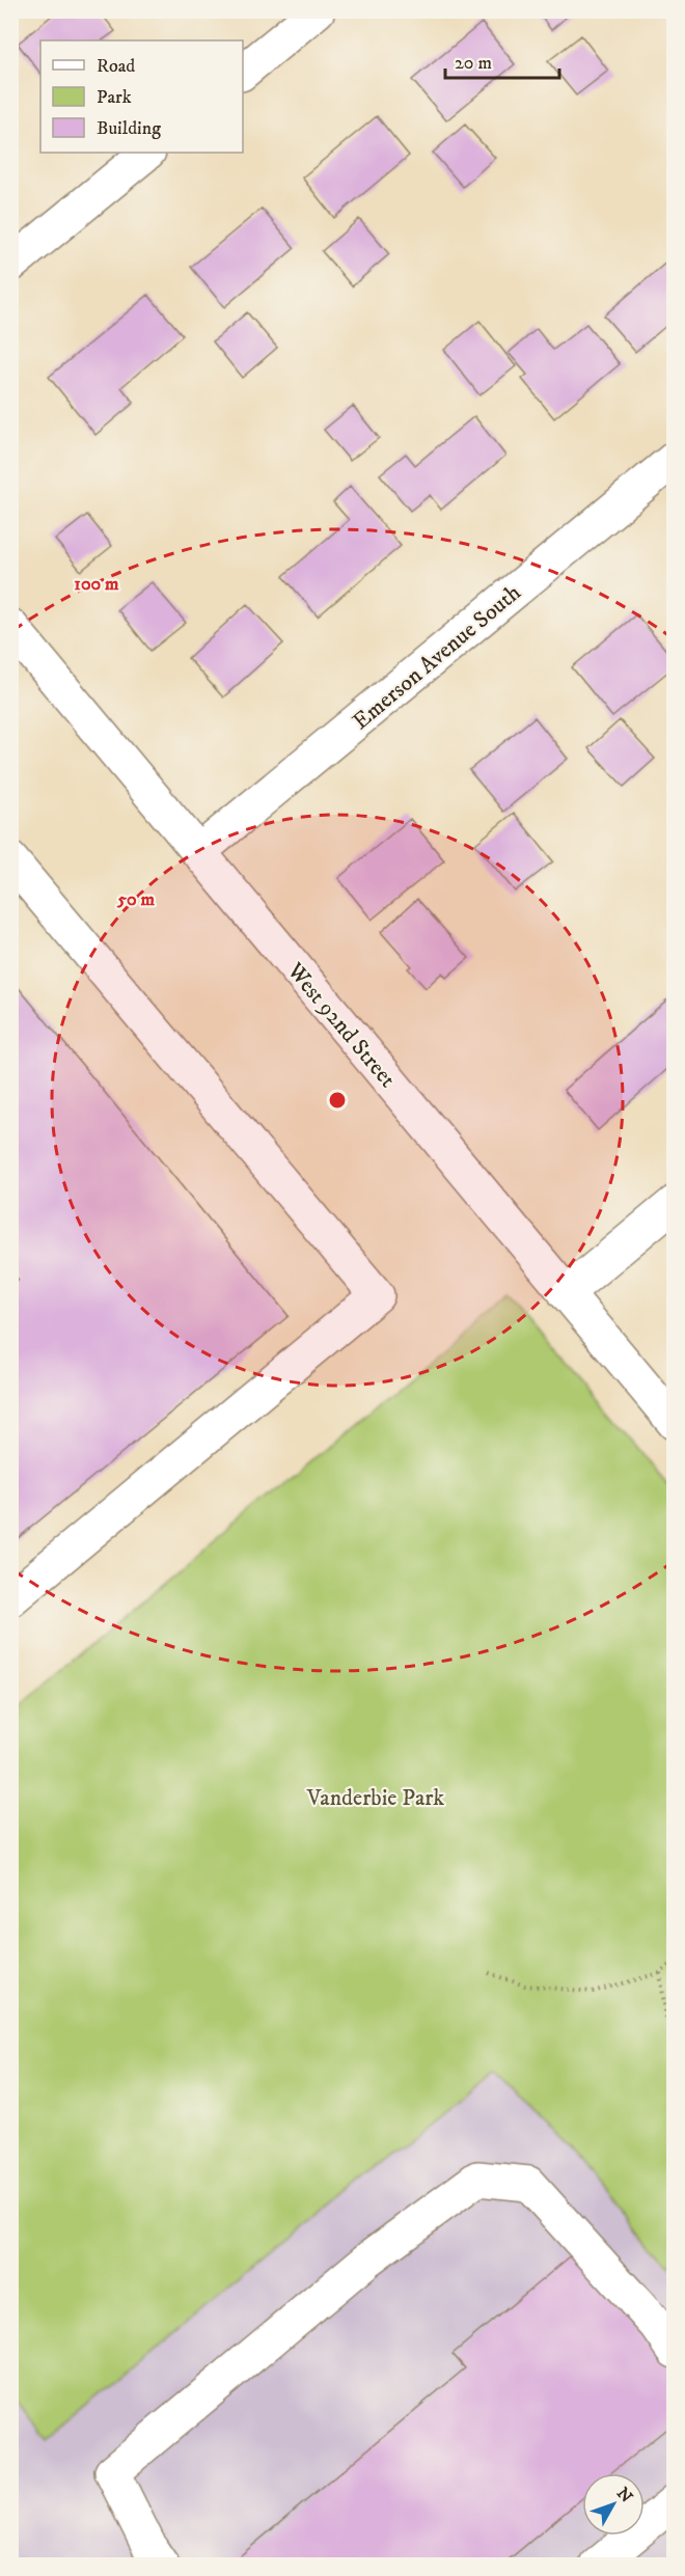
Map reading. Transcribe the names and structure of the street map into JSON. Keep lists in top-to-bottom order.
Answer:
{
  "streets": {
    "street": ["Emerson Avenue South", "West 92nd Street"]
  },
  "crossings": [
    ["Emerson Avenue South", "West 92nd Street"]
  ],
  "parks": ["Vanderbie Park"],
  "legend": ["Road", "Park", "Building"],
  "scale_bar": "20 m",
  "north": "top right",
  "rings": ["100 m", "50 m"]
}
